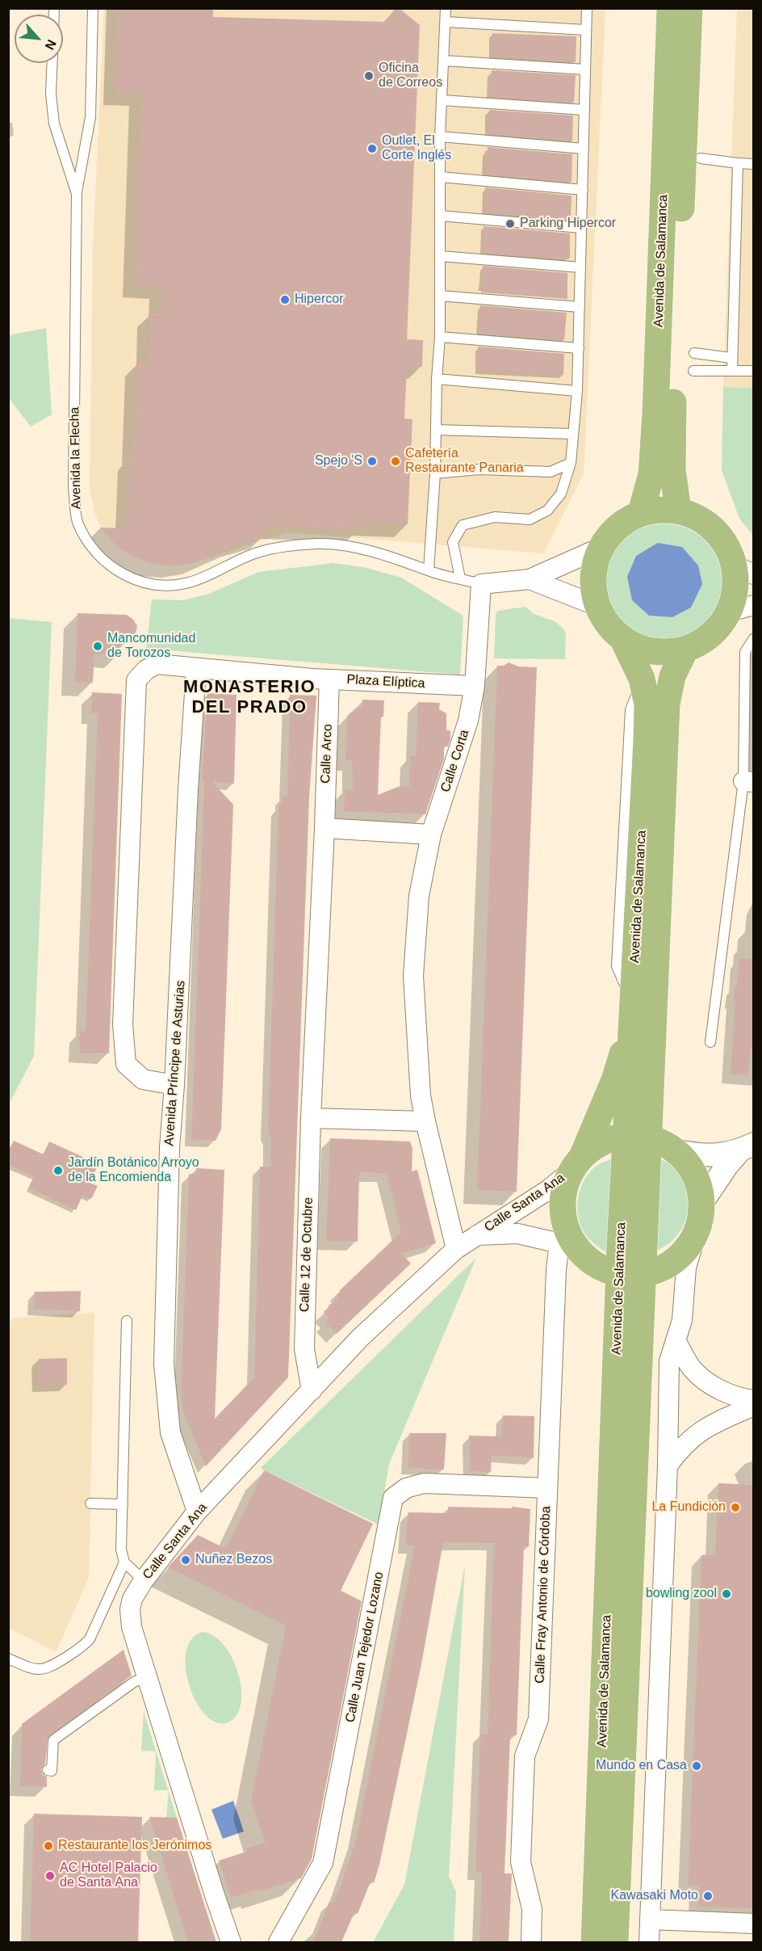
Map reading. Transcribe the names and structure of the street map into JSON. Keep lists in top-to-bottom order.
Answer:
{
  "streets": {
    "highway": ["Avenida de Salamanca"],
    "street": [
      "Avenida la Flecha",
      "Plaza Elíptica",
      "Calle Arco",
      "Calle Corta",
      "Avenida Príncipe de Asturias",
      "Calle Santa Ana",
      "Calle 12 de Octubre",
      "Calle Fray Antonio de Córdoba",
      "Calle Juan Tejedor Lozano"
    ]
  },
  "crossings": [
    ["Avenida de Salamanca", "Avenida la Flecha"],
    ["Plaza Elíptica", "Calle Arco"],
    ["Plaza Elíptica", "Calle Corta"],
    ["Plaza Elíptica", "Avenida Príncipe de Asturias"],
    ["Calle Arco", "Calle 12 de Octubre"],
    ["Calle Corta", "Calle Santa Ana"],
    ["Avenida Príncipe de Asturias", "Calle Santa Ana"],
    ["Calle Santa Ana", "Calle 12 de Octubre"],
    ["Calle Santa Ana", "Calle Fray Antonio de Córdoba"],
    ["Calle Fray Antonio de Córdoba", "Calle Juan Tejedor Lozano"]
  ],
  "districts": ["MONASTERIO DEL PRADO"],
  "places": [
    "Oficina de Correos",
    "Outlet, El Corte Inglés",
    "Parking Hipercor",
    "Hipercor",
    "Spejo 'S",
    "Cafetería Restaurante Panaria",
    "Mancomunidad de Torozos",
    "Jardín Botánico Arroyo de la Encomienda",
    "La Fundición",
    "Nuñez Bezos",
    "bowling zool",
    "Mundo en Casa",
    "Restaurante los Jerónimos",
    "AC Hotel Palacio de Santa Ana",
    "Kawasaki Moto"
  ],
  "north": "bottom right"
}
